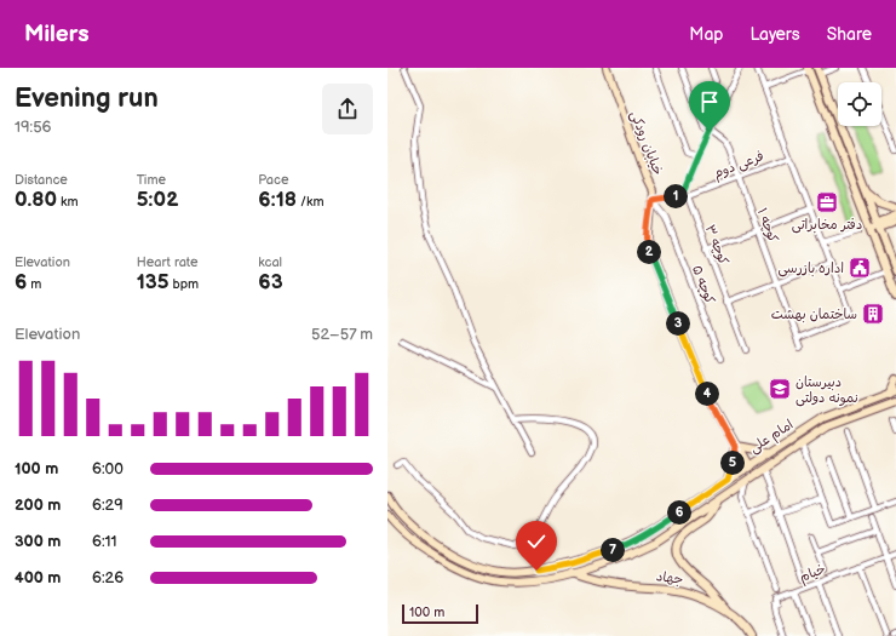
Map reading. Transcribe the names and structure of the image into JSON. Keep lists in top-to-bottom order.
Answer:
{
  "streets": {
    "main road": ["خیابان رودکی", "امام علی", "جهاد"],
    "street": [
      "فرعی دوم",
      "کوچه ۱",
      "کوچه ۳",
      "کوچه ۵",
      "خیام"
    ]
  },
  "crossings": [
    ["خیابان رودکی", "کوچه ۵"],
    ["خیابان رودکی", "امام علی"],
    ["فرعی دوم", "کوچه ۱"],
    ["فرعی دوم", "کوچه ۳"],
    ["امام علی", "جهاد"]
  ],
  "places": {
    "office": ["دفتر مخابراتی"],
    "public building": ["اداره بازرسی"],
    "building": ["ساختمان بهشت"],
    "school or university": ["دبیرستان نمونه دولتی"]
  },
  "scale_bar": "100 m",
  "page": {
    "header": "Milers",
    "nav": ["Map", "Layers", "Share"],
    "heading": ["Evening run", "19:56"],
    "stats": [
      ["Distance", "0.80 km"],
      ["Time", "5:02"],
      ["Pace", "6:18 /km"],
      ["Elevation", "6 m"],
      ["Heart rate", "135 bpm"],
      ["kcal", "63"]
    ],
    "pins": [
      "1",
      "2",
      "3",
      "4",
      "5",
      "6",
      "7"
    ],
    "chart": ["Elevation", "52–57 m"],
    "list": [
      {
        "name": "100 m",
        "note": "6:00"
      },
      {
        "name": "200 m",
        "note": "6:29"
      },
      {
        "name": "300 m",
        "note": "6:11"
      },
      {
        "name": "400 m",
        "note": "6:26"
      }
    ],
    "scale": "100 m"
  }
}
